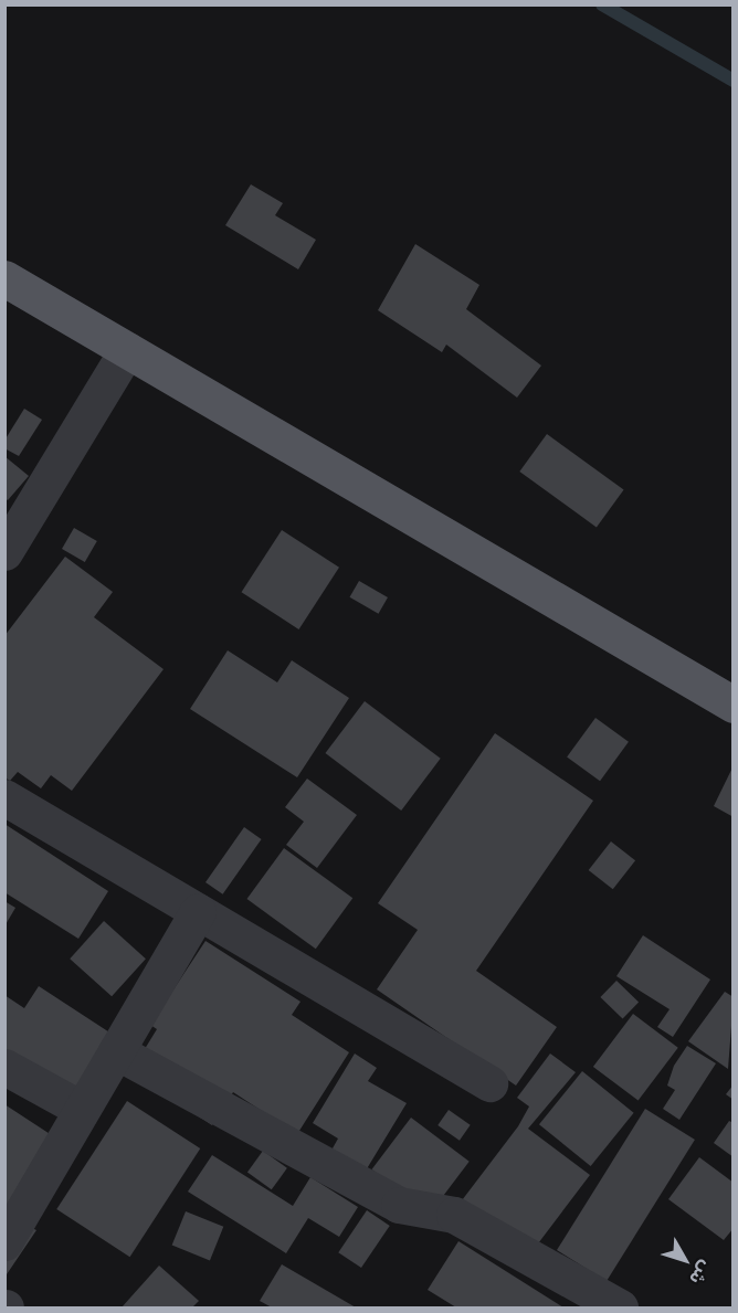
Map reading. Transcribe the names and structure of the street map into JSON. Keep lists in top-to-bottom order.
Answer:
{
  "north": "bottom right"
}
